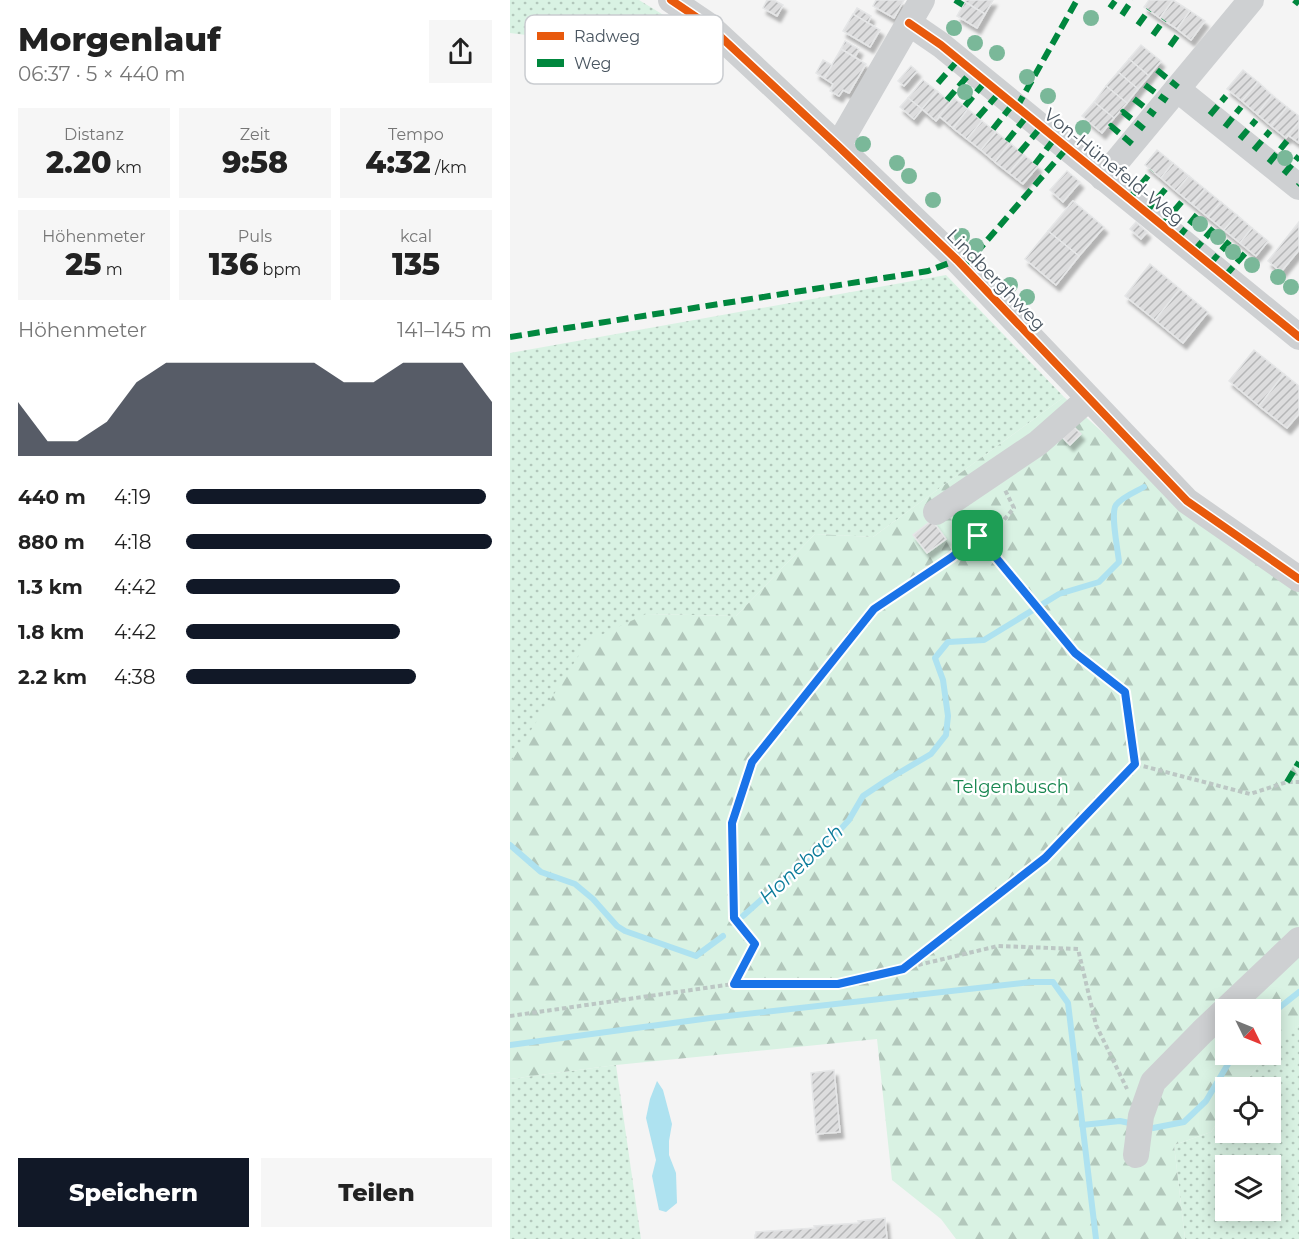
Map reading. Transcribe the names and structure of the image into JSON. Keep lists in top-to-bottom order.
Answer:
{
  "streets": {
    "street": ["Von-Hünefeld-Weg", "Lindberghweg"]
  },
  "water": ["Honebach"],
  "parks": ["Telgenbusch"],
  "legend": ["Radweg", "Weg"],
  "north": "bottom right",
  "page": {
    "heading": ["Morgenlauf", "06:37 · 5 × 440 m"],
    "stats": [
      ["Distanz", "2.20 km"],
      ["Zeit", "9:58"],
      ["Tempo", "4:32 /km"],
      ["Höhenmeter", "25 m"],
      ["Puls", "136 bpm"],
      ["kcal", "135"]
    ],
    "chart": ["Höhenmeter", "141–145 m"],
    "list": [
      {
        "name": "440 m",
        "note": "4:19"
      },
      {
        "name": "880 m",
        "note": "4:18"
      },
      {
        "name": "1.3 km",
        "note": "4:42"
      },
      {
        "name": "1.8 km",
        "note": "4:42"
      },
      {
        "name": "2.2 km",
        "note": "4:38"
      }
    ],
    "buttons": ["Speichern", "Teilen"]
  }
}
